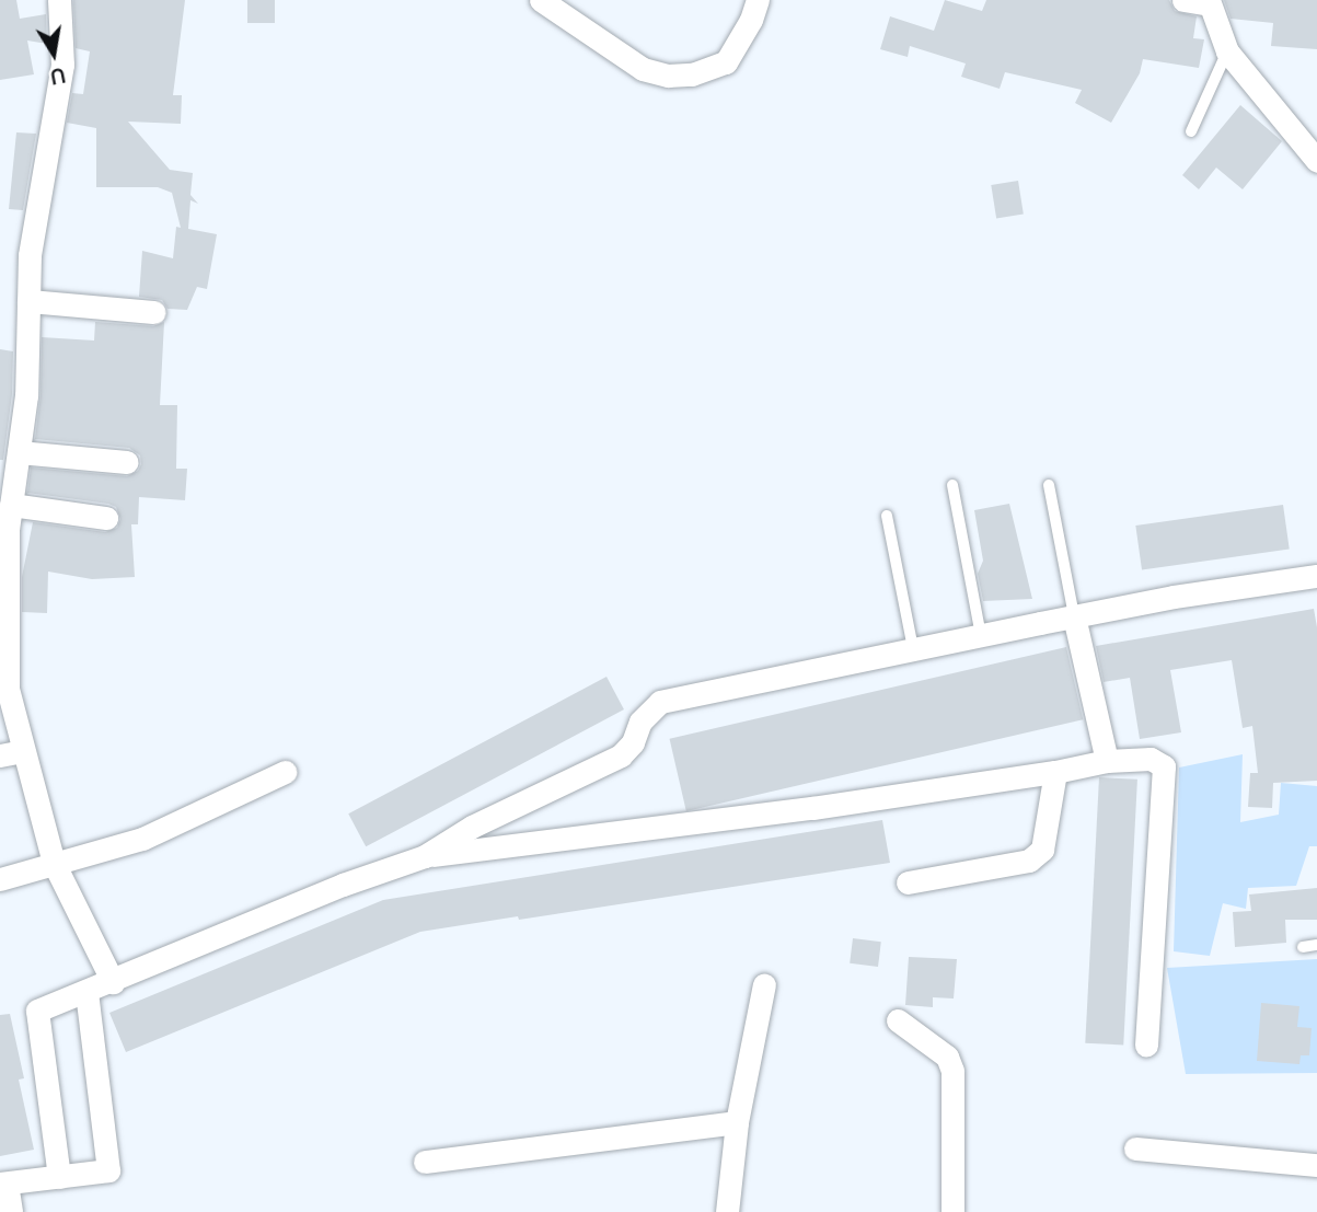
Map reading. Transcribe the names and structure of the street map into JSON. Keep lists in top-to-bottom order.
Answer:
{
  "north": "bottom"
}
